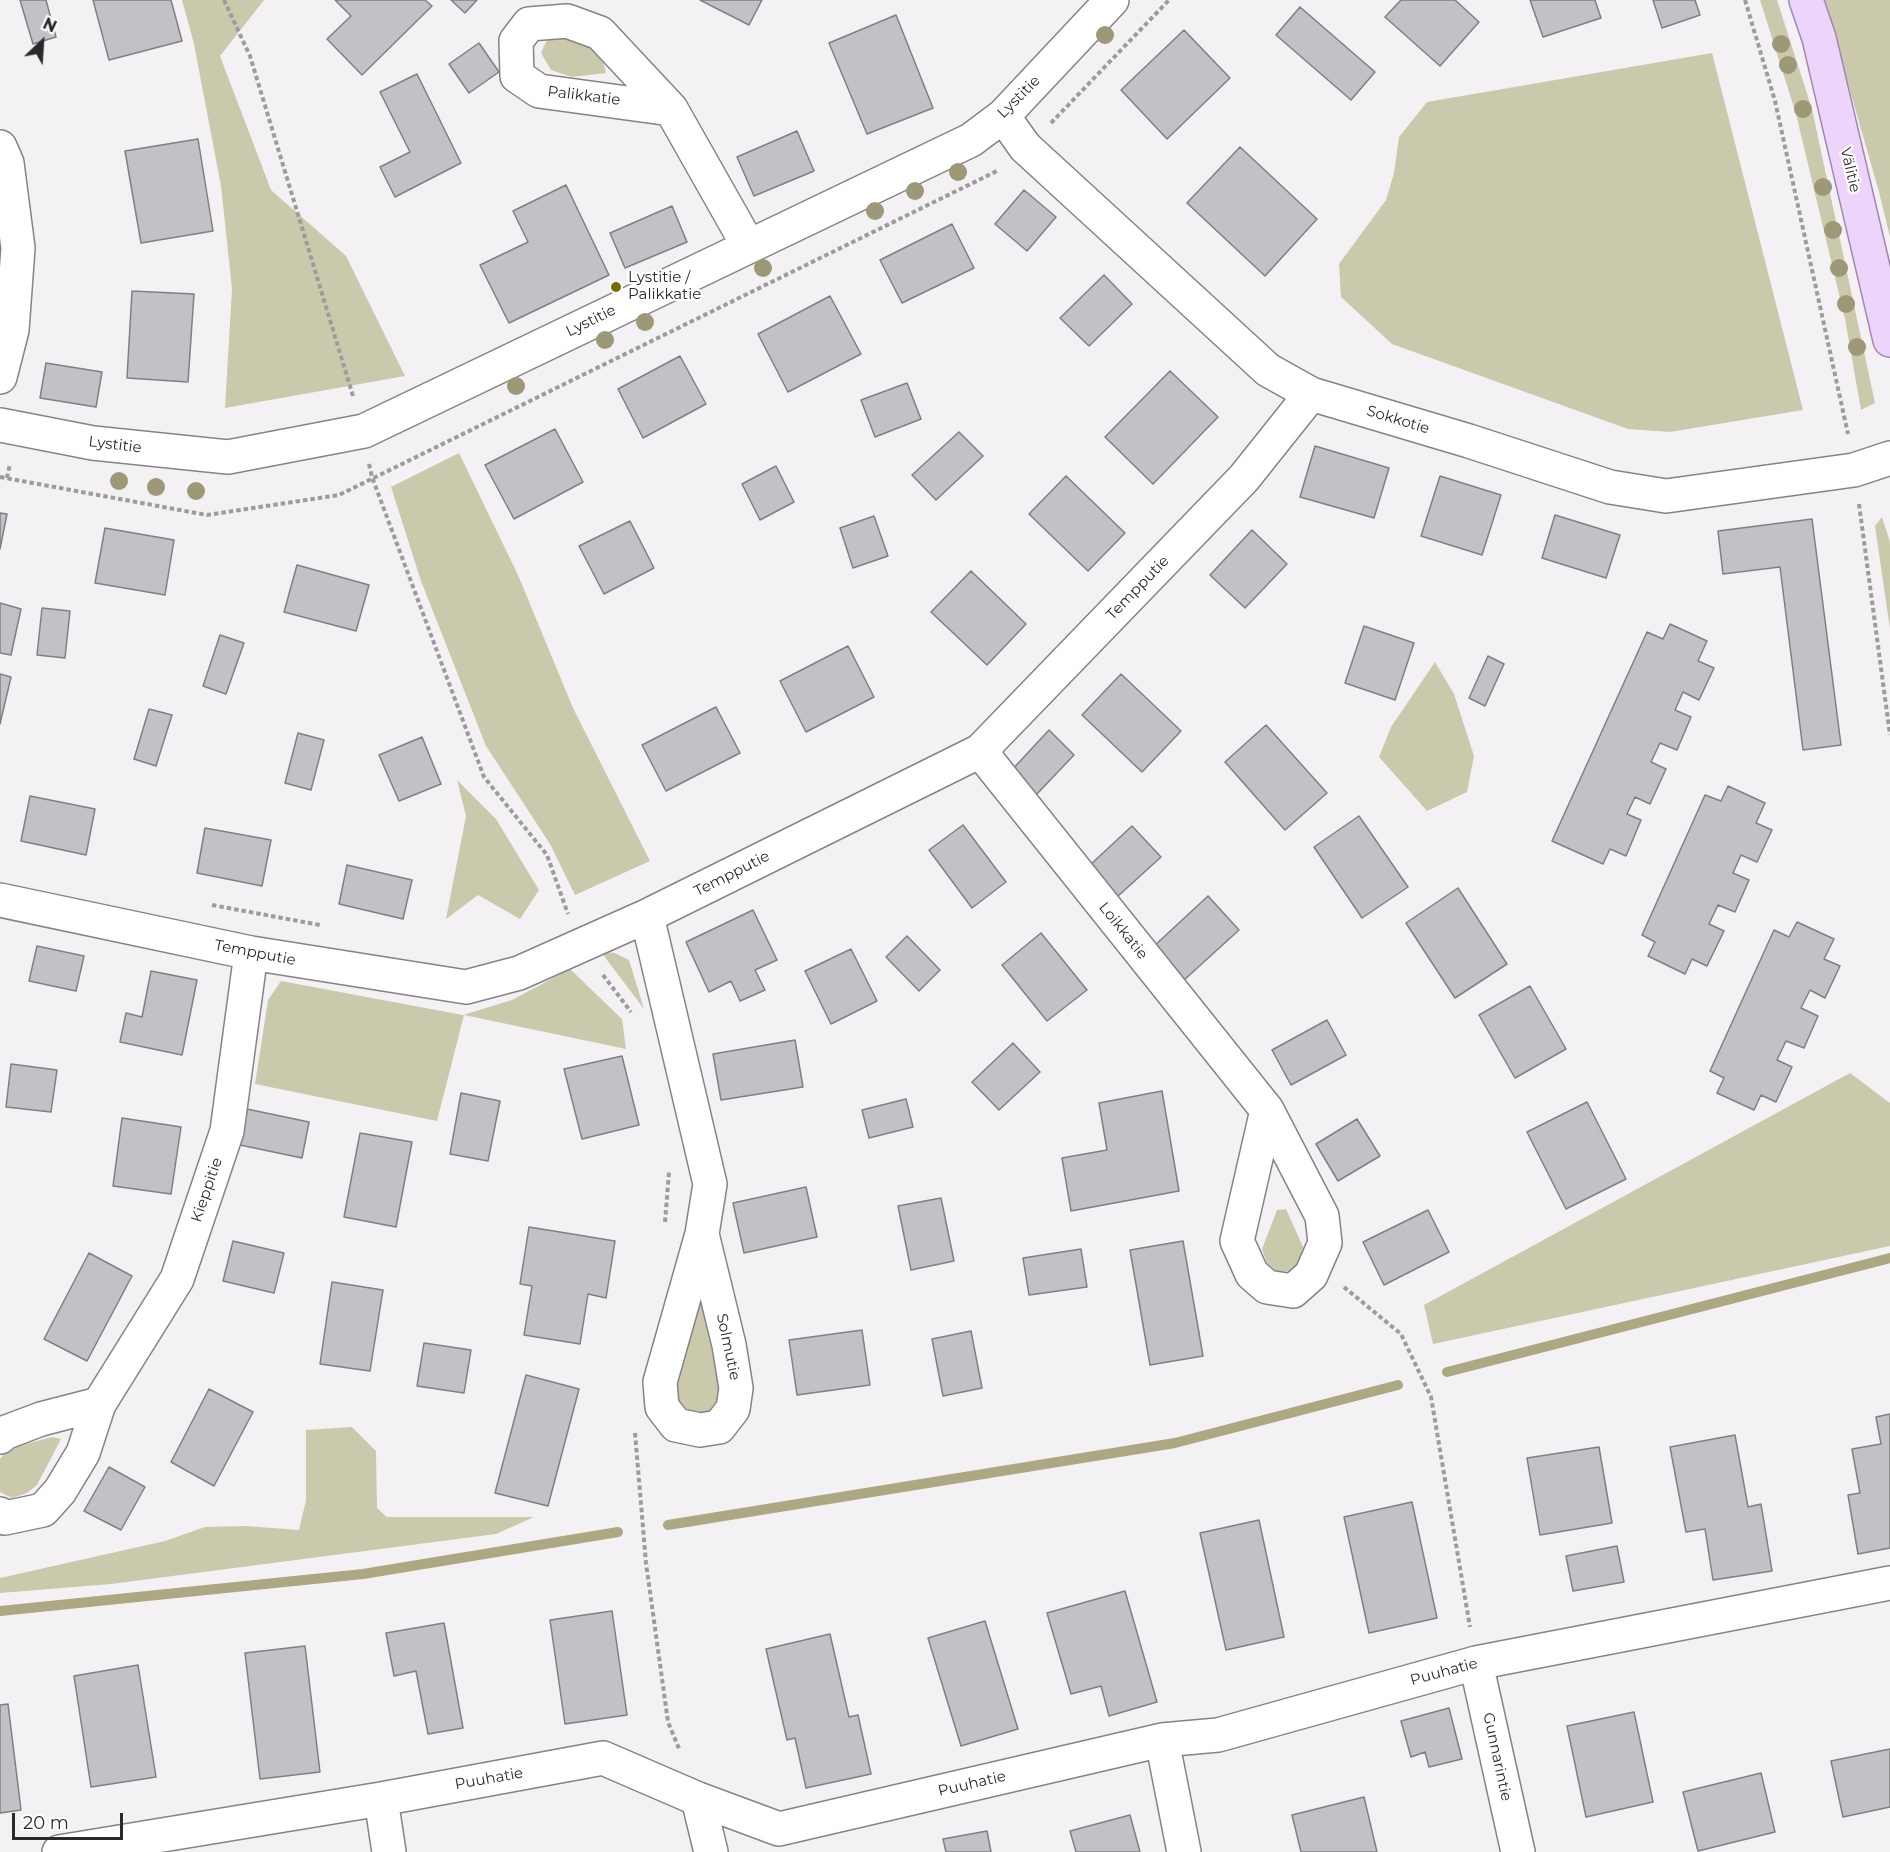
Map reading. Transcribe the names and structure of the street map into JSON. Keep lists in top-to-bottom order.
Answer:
{
  "streets": {
    "main road": ["Välitie"],
    "street": [
      "Lystitie",
      "Sokkotie",
      "Tempputie",
      "Loikkatie",
      "Kieppitie",
      "Solmutie",
      "Puuhatie",
      "Gunnarintie"
    ]
  },
  "crossings": [
    ["Lystitie", "Sokkotie"],
    ["Sokkotie", "Tempputie"],
    ["Tempputie", "Loikkatie"],
    ["Tempputie", "Kieppitie"],
    ["Tempputie", "Solmutie"],
    ["Puuhatie", "Gunnarintie"]
  ],
  "places": ["Lystitie / Palikkatie"],
  "scale_bar": "20 m",
  "north": "top right"
}
